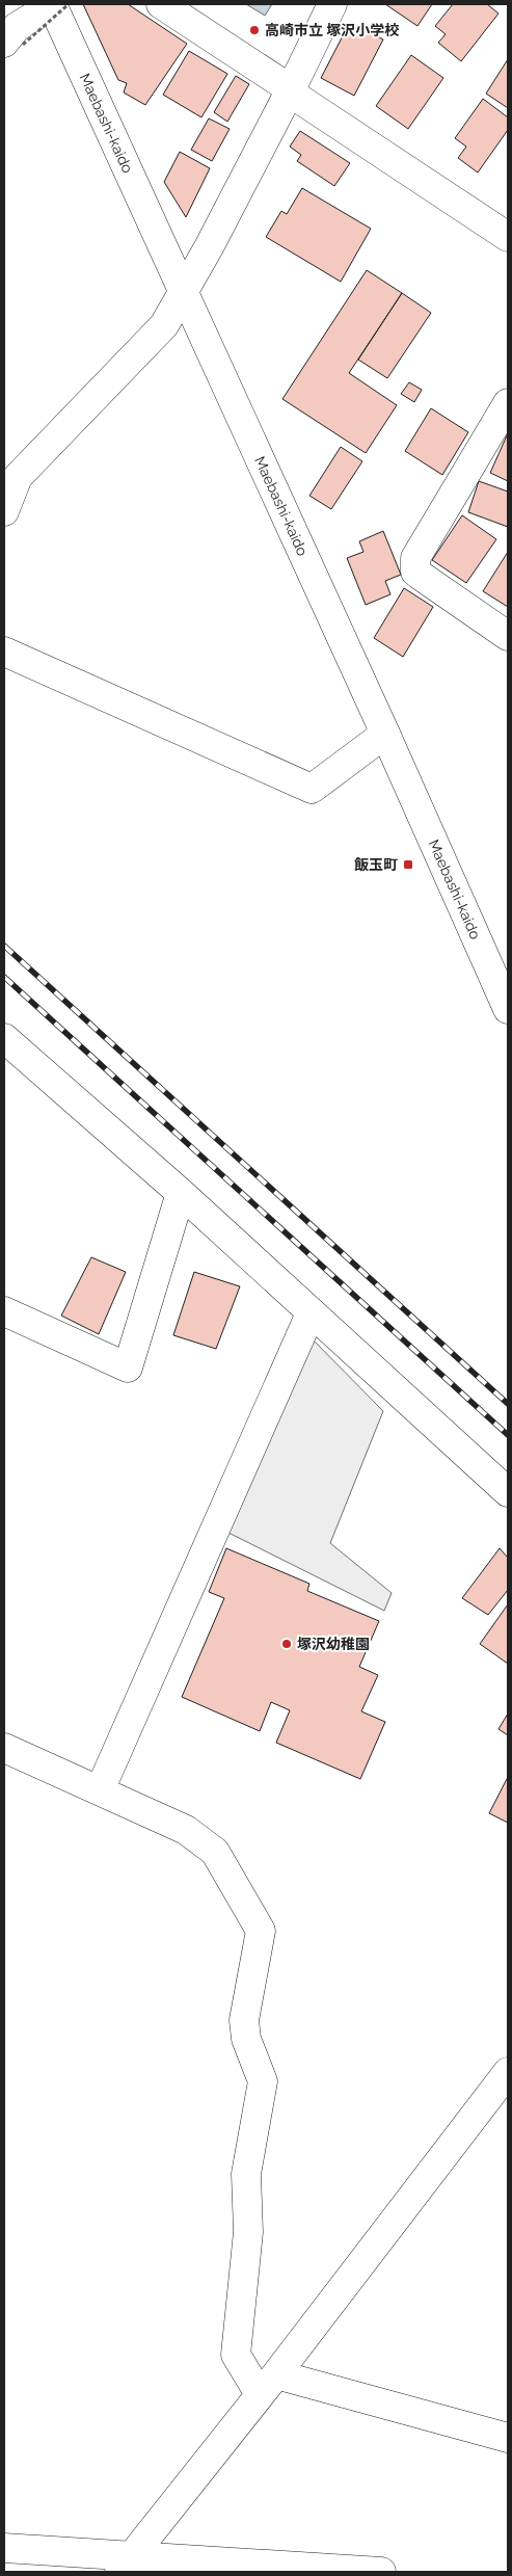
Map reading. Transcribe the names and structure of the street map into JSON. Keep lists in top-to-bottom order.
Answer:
{
  "streets": {
    "street": ["Maebashi-kaido"]
  },
  "places": {
    "other": ["高崎市立 塚沢小学校", "塚沢幼稚園"],
    "transit": ["飯玉町"]
  }
}
